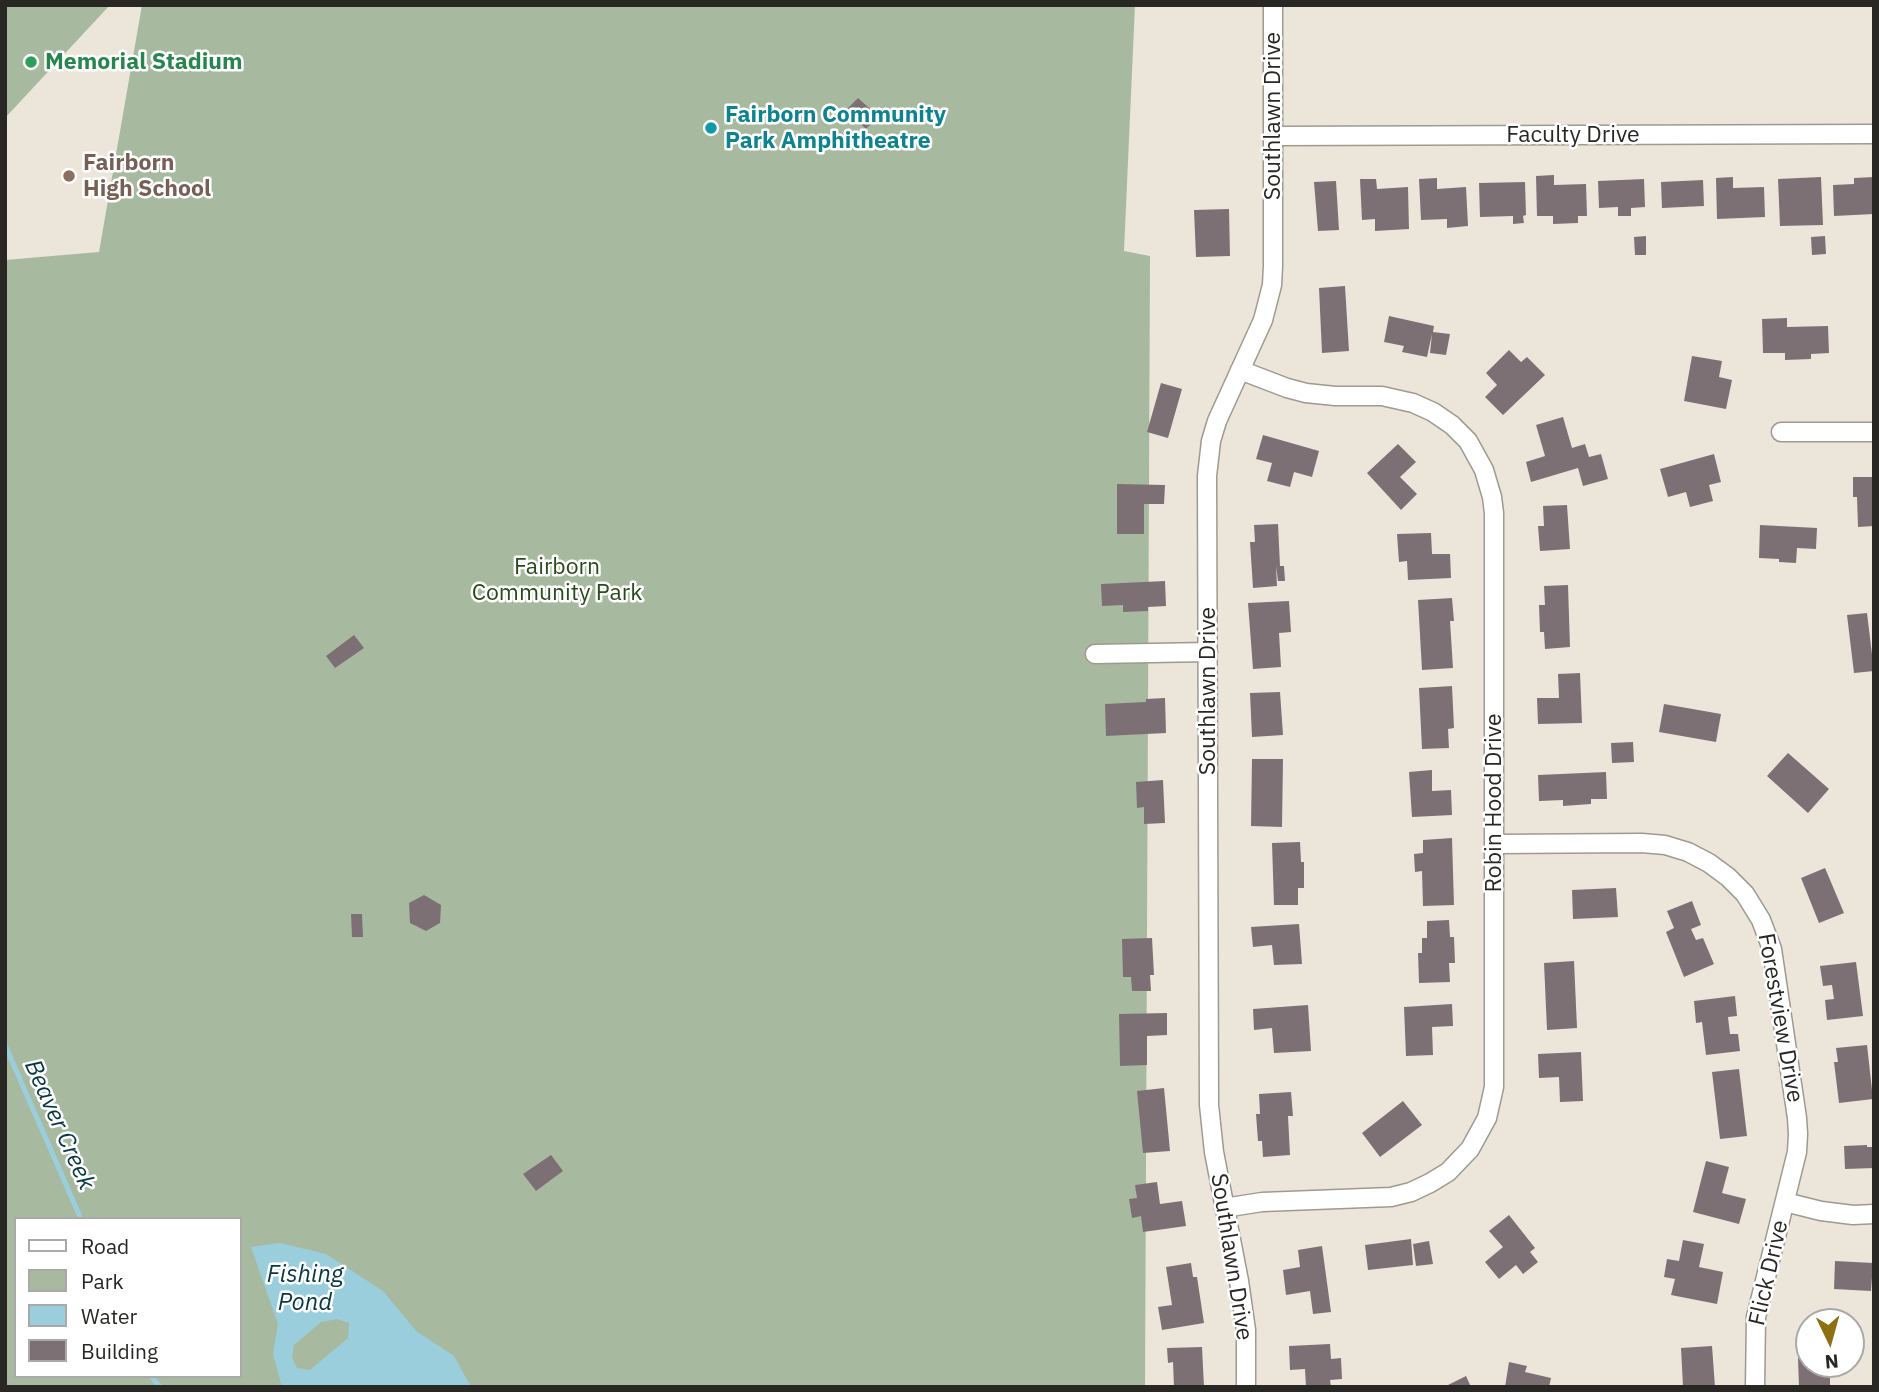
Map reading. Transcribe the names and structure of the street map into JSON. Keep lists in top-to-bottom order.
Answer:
{
  "streets": {
    "street": [
      "Southlawn Drive",
      "Faculty Drive",
      "Robin Hood Drive",
      "Forestview Drive",
      "Flick Drive"
    ]
  },
  "crossings": [
    ["Southlawn Drive", "Faculty Drive"],
    ["Southlawn Drive", "Robin Hood Drive"],
    ["Robin Hood Drive", "Forestview Drive"],
    ["Forestview Drive", "Flick Drive"]
  ],
  "water": ["Beaver Creek", "Fishing Pond"],
  "parks": ["Fairborn Community Park"],
  "places": ["Memorial Stadium", "Fairborn Community Park Amphitheatre", "Fairborn High School"],
  "legend": [
    "Road",
    "Park",
    "Water",
    "Building"
  ],
  "north": "bottom"
}
